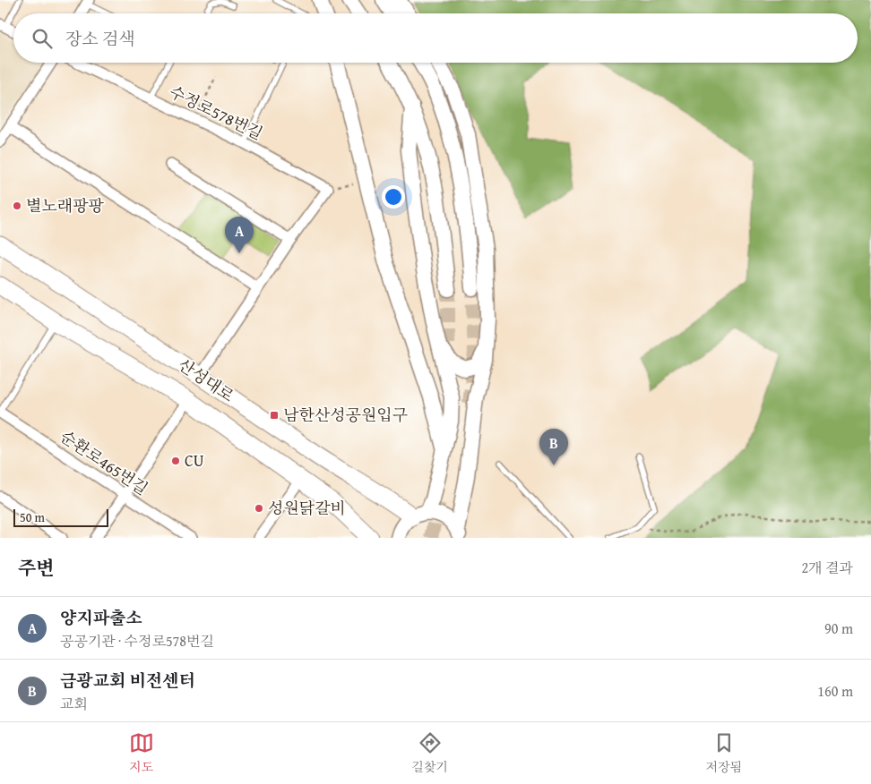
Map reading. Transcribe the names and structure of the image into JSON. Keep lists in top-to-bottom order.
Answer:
{
  "streets": {
    "main road": ["산성대로"],
    "street": ["수정로578번길", "순환로465번길"]
  },
  "places": {
    "other": ["별노래팡팡", "CU", "성원닭갈비"],
    "transit": ["남한산성공원입구"]
  },
  "scale_bar": "50 m",
  "page": {
    "search": "장소 검색",
    "pins": ["A", "B"],
    "scale": "50 m",
    "heading": ["주변", "2개 결과"],
    "list": [
      {
        "mark": "A",
        "name": "양지파출소",
        "note": "공공기관 · 수정로578번길",
        "value": "90 m"
      },
      {
        "mark": "B",
        "name": "금광교회 비전센터",
        "note": "교회",
        "value": "160 m"
      }
    ],
    "nav": ["지도", "길찾기", "저장됨"]
  }
}
